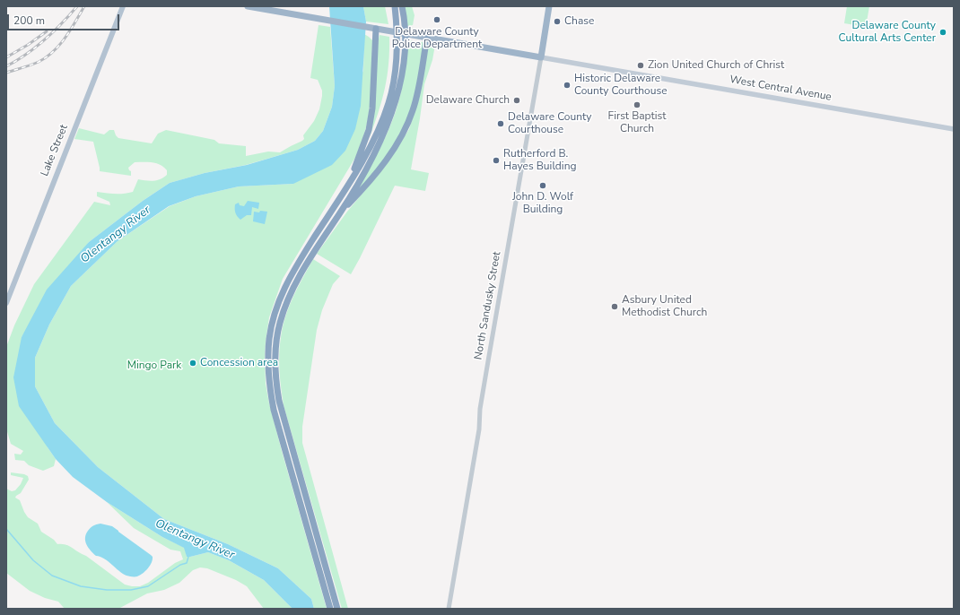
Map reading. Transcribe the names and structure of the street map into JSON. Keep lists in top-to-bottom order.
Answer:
{
  "streets": {
    "highway": ["North Sandusky Street"],
    "main road": ["West Central Avenue", "Lake Street"]
  },
  "crossings": [
    ["West Central Avenue", "North Sandusky Street"]
  ],
  "water": ["Olentangy River"],
  "parks": ["Mingo Park"],
  "places": [
    "Delaware County Police Department",
    "Chase",
    "Delaware County Cultural Arts Center",
    "Zion United Church of Christ",
    "Historic Delaware County Courthouse",
    "Delaware Church",
    "First Baptist Church",
    "Delaware County Courthouse",
    "Rutherford B. Hayes Building",
    "John D. Wolf Building",
    "Asbury United Methodist Church",
    "Concession area"
  ],
  "scale_bar": "200 m"
}
